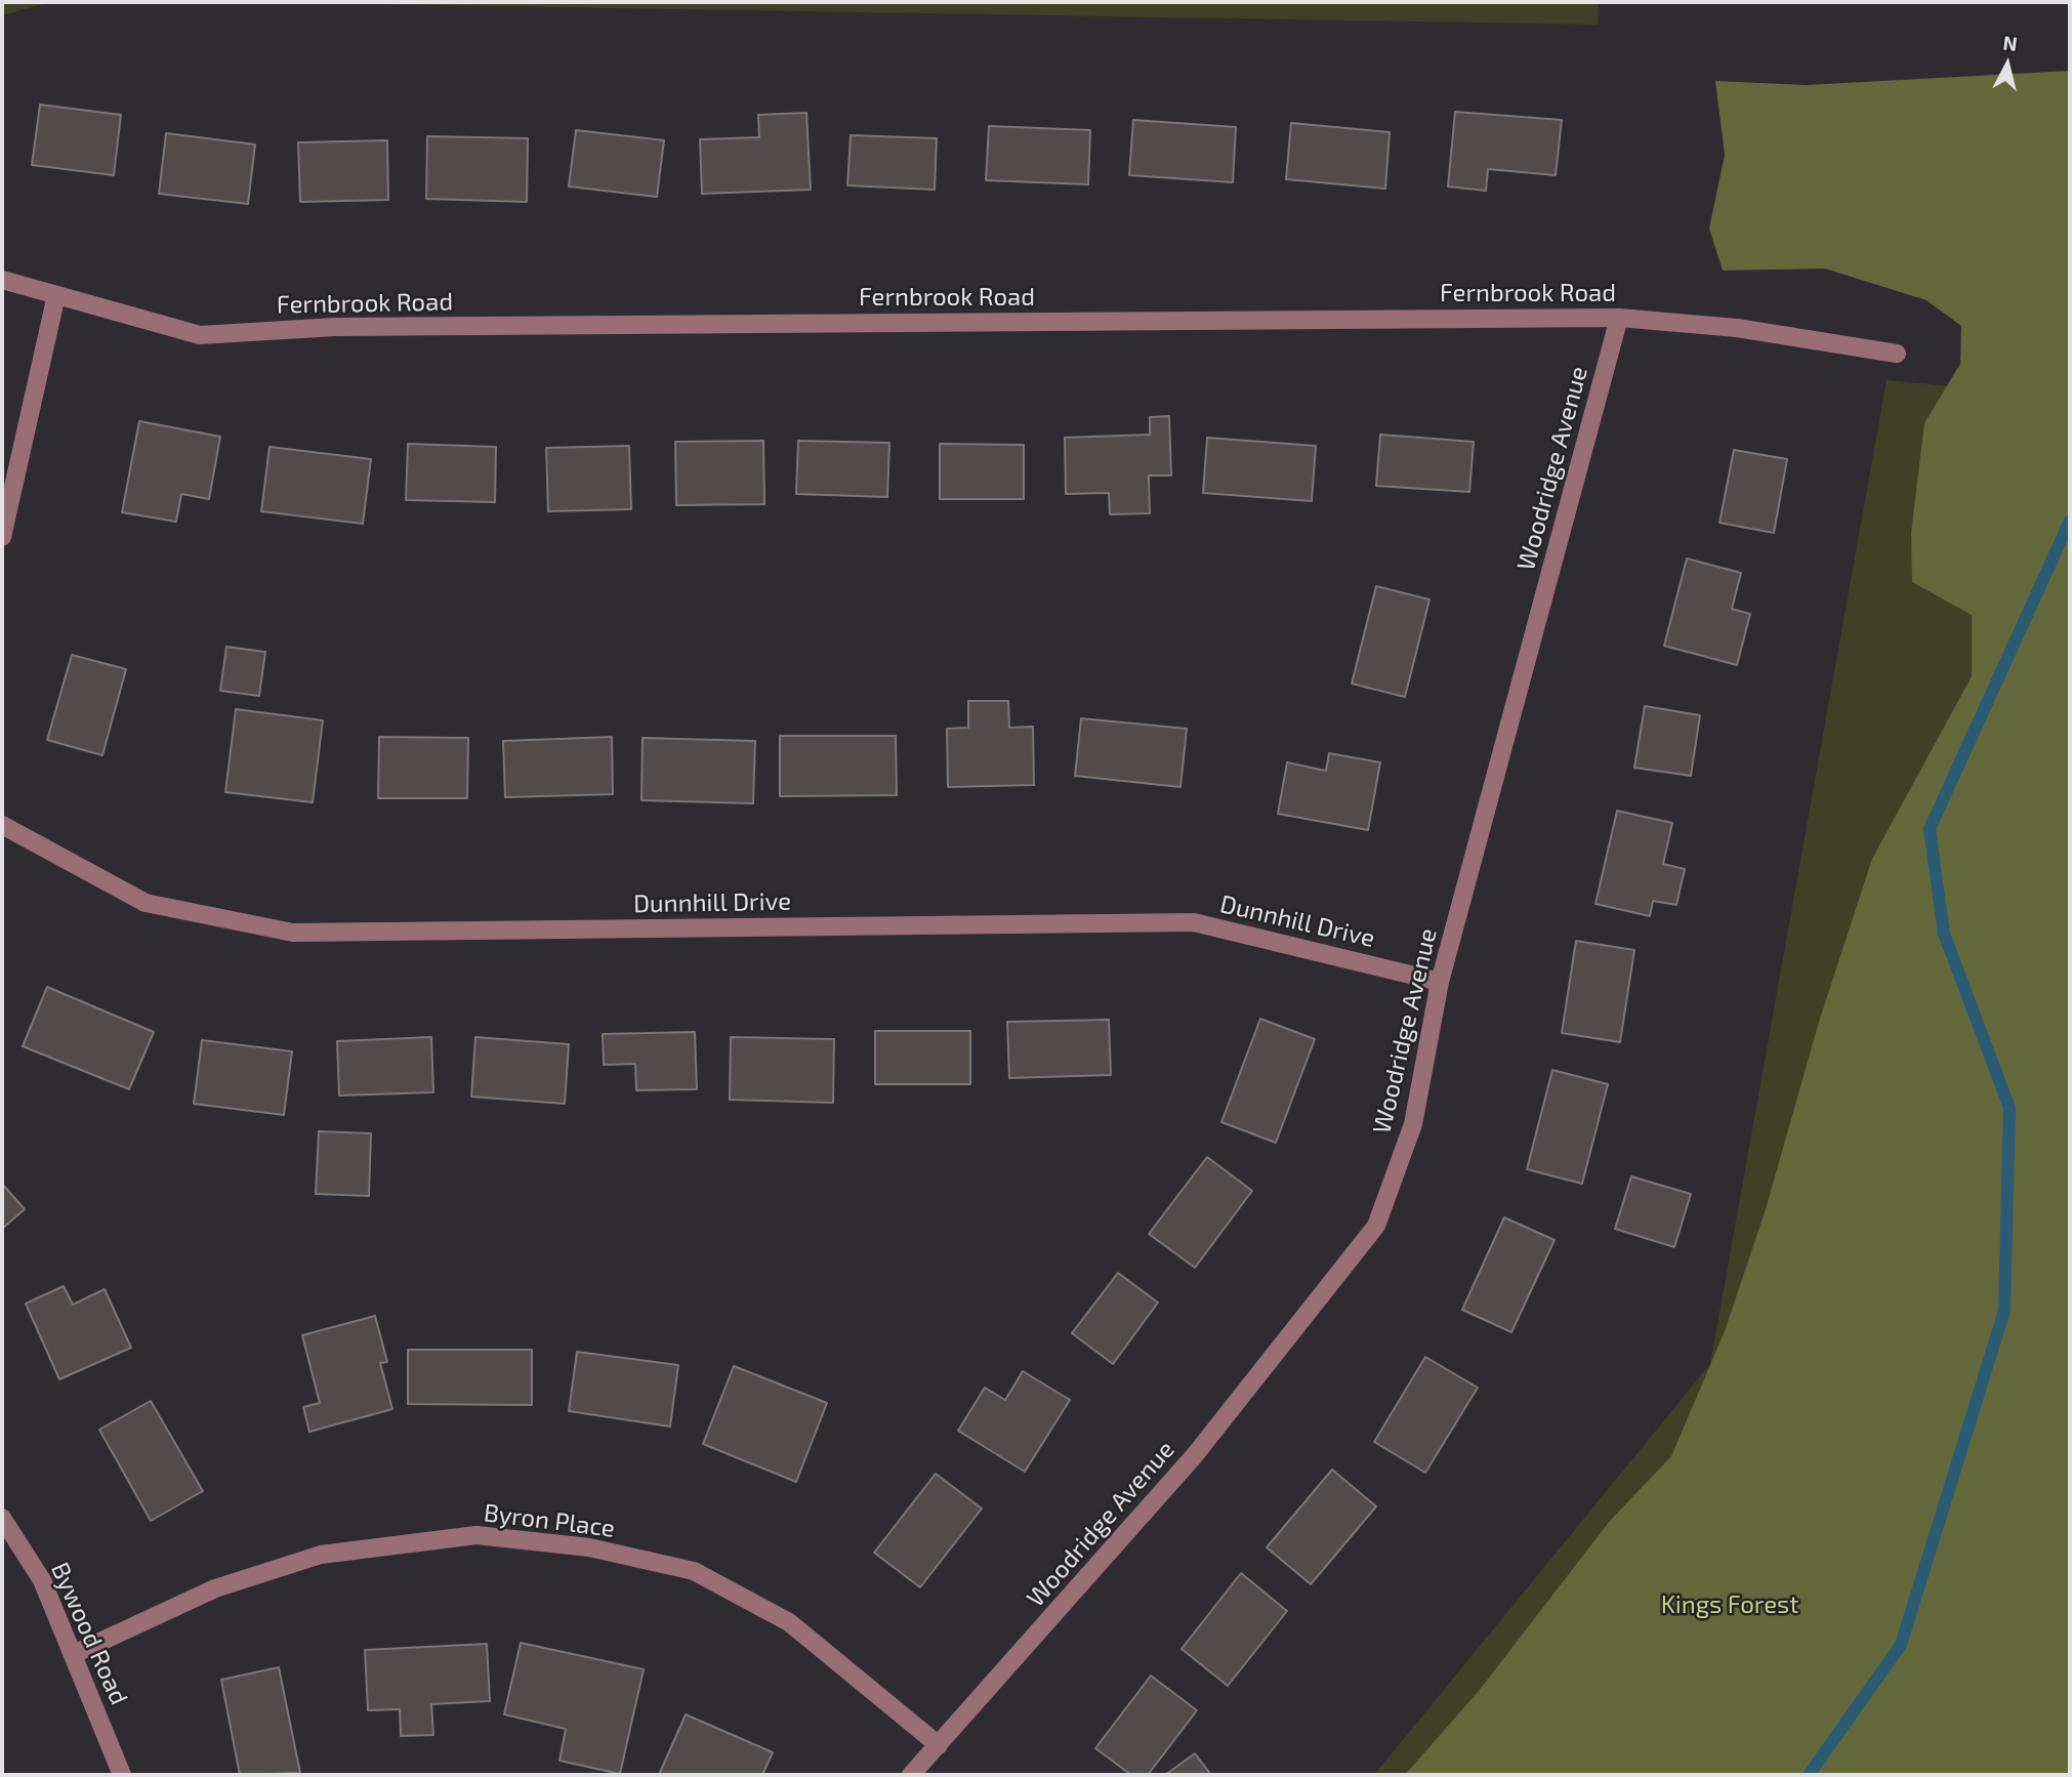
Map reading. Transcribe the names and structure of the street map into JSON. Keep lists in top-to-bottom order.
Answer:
{
  "streets": {
    "street": [
      "Fernbrook Road",
      "Woodridge Avenue",
      "Dunnhill Drive",
      "Byron Place",
      "Bywood Road"
    ]
  },
  "crossings": [
    ["Fernbrook Road", "Woodridge Avenue"],
    ["Woodridge Avenue", "Dunnhill Drive"],
    ["Woodridge Avenue", "Byron Place"],
    ["Byron Place", "Bywood Road"]
  ],
  "parks": ["Kings Forest"],
  "north": "top"
}
